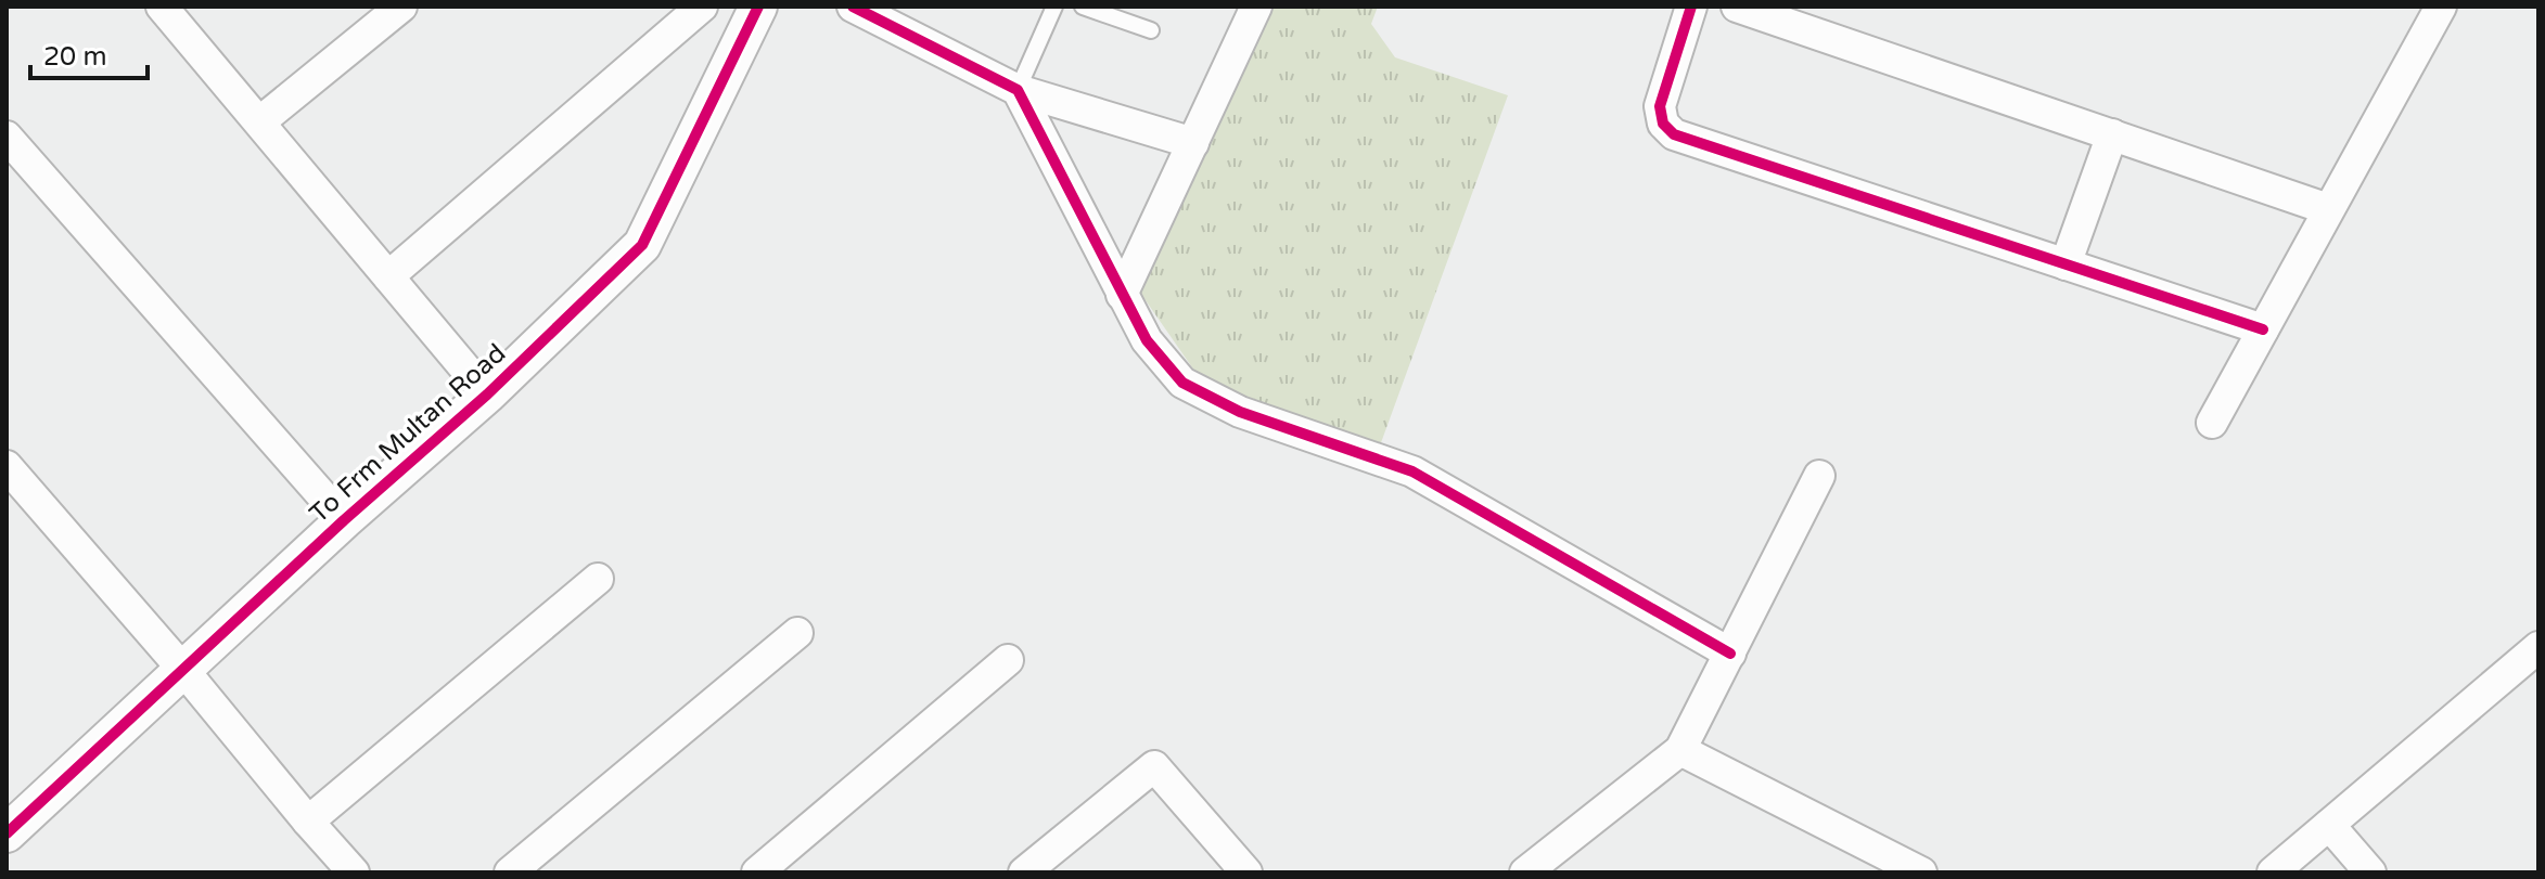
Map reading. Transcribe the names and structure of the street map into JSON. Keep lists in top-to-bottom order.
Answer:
{
  "streets": {
    "street": ["To Frm Multan Road"]
  },
  "scale_bar": "20 m"
}
